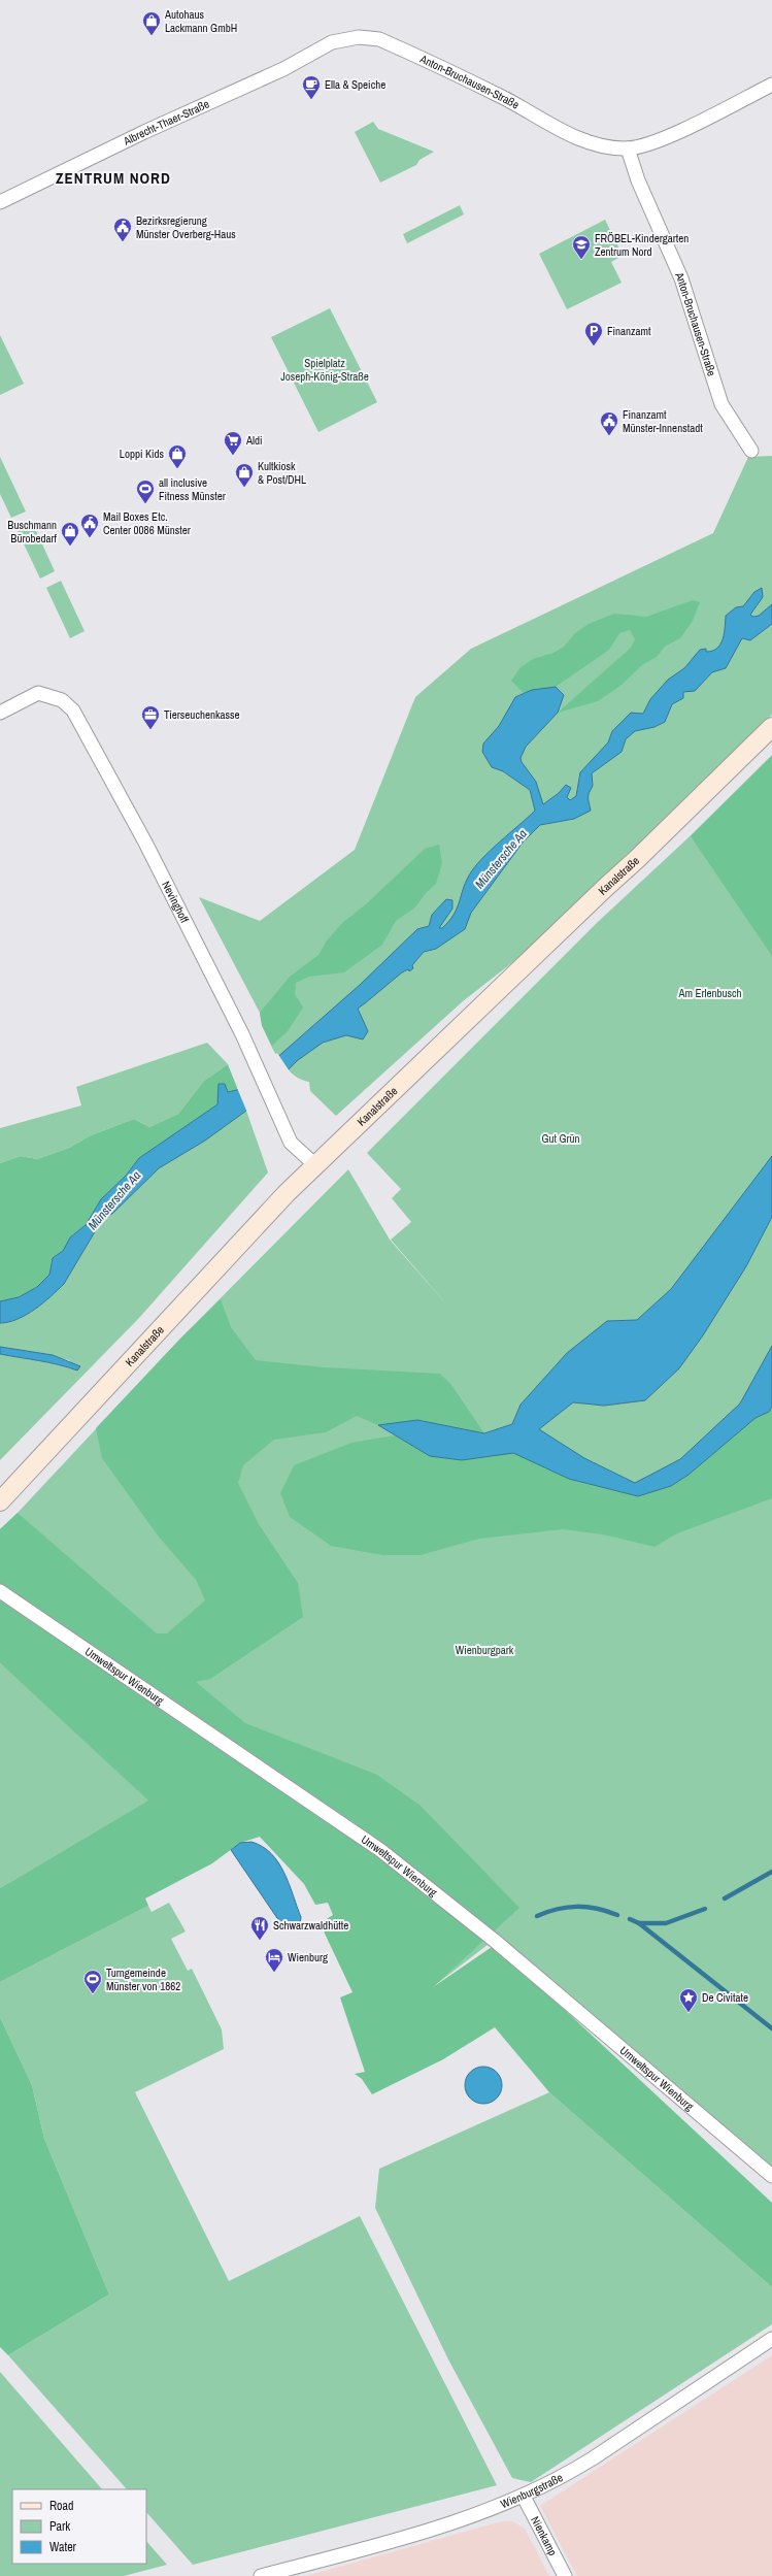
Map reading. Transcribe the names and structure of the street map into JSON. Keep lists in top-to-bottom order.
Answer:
{
  "streets": {
    "main road": ["Kanalstraße"],
    "street": [
      "Anton-Bruchausen-Straße",
      "Albrecht-Thaer-Straße",
      "Nevinghoff",
      "Umweltspur Wienburg",
      "Wienburgstraße",
      "Nienkamp"
    ]
  },
  "crossings": [
    ["Anton-Bruchausen-Straße", "Albrecht-Thaer-Straße"],
    ["Kanalstraße", "Nevinghoff"],
    ["Wienburgstraße", "Nienkamp"]
  ],
  "districts": ["ZENTRUM NORD"],
  "water": ["Münstersche Aa"],
  "parks": [
    "Spielplatz Joseph-König-Straße",
    "Am Erlenbusch",
    "Gut Grün",
    "Wienburgpark"
  ],
  "places": {
    "shop": [
      "Autohaus Lackmann GmbH",
      "Loppi Kids",
      "Kultkiosk & Post/DHL",
      "Buschmann Bürobedarf"
    ],
    "cafe": ["Ella & Speiche"],
    "public building": ["Bezirksregierung Münster Overberg-Haus", "Finanzamt Münster-Innenstadt", "Mail Boxes Etc. Center 0086 Münster"],
    "school or university": ["FRÖBEL-Kindergarten Zentrum Nord"],
    "parking": ["Finanzamt"],
    "supermarket": ["Aldi"],
    "sports": ["all inclusive Fitness Münster", "Turngemeinde Münster von 1862"],
    "office": ["Tierseuchenkasse"],
    "restaurant": ["Schwarzwaldhütte"],
    "hotel": ["Wienburg"],
    "place": ["De Civitate"]
  },
  "legend": ["Road", "Park", "Water"]
}
